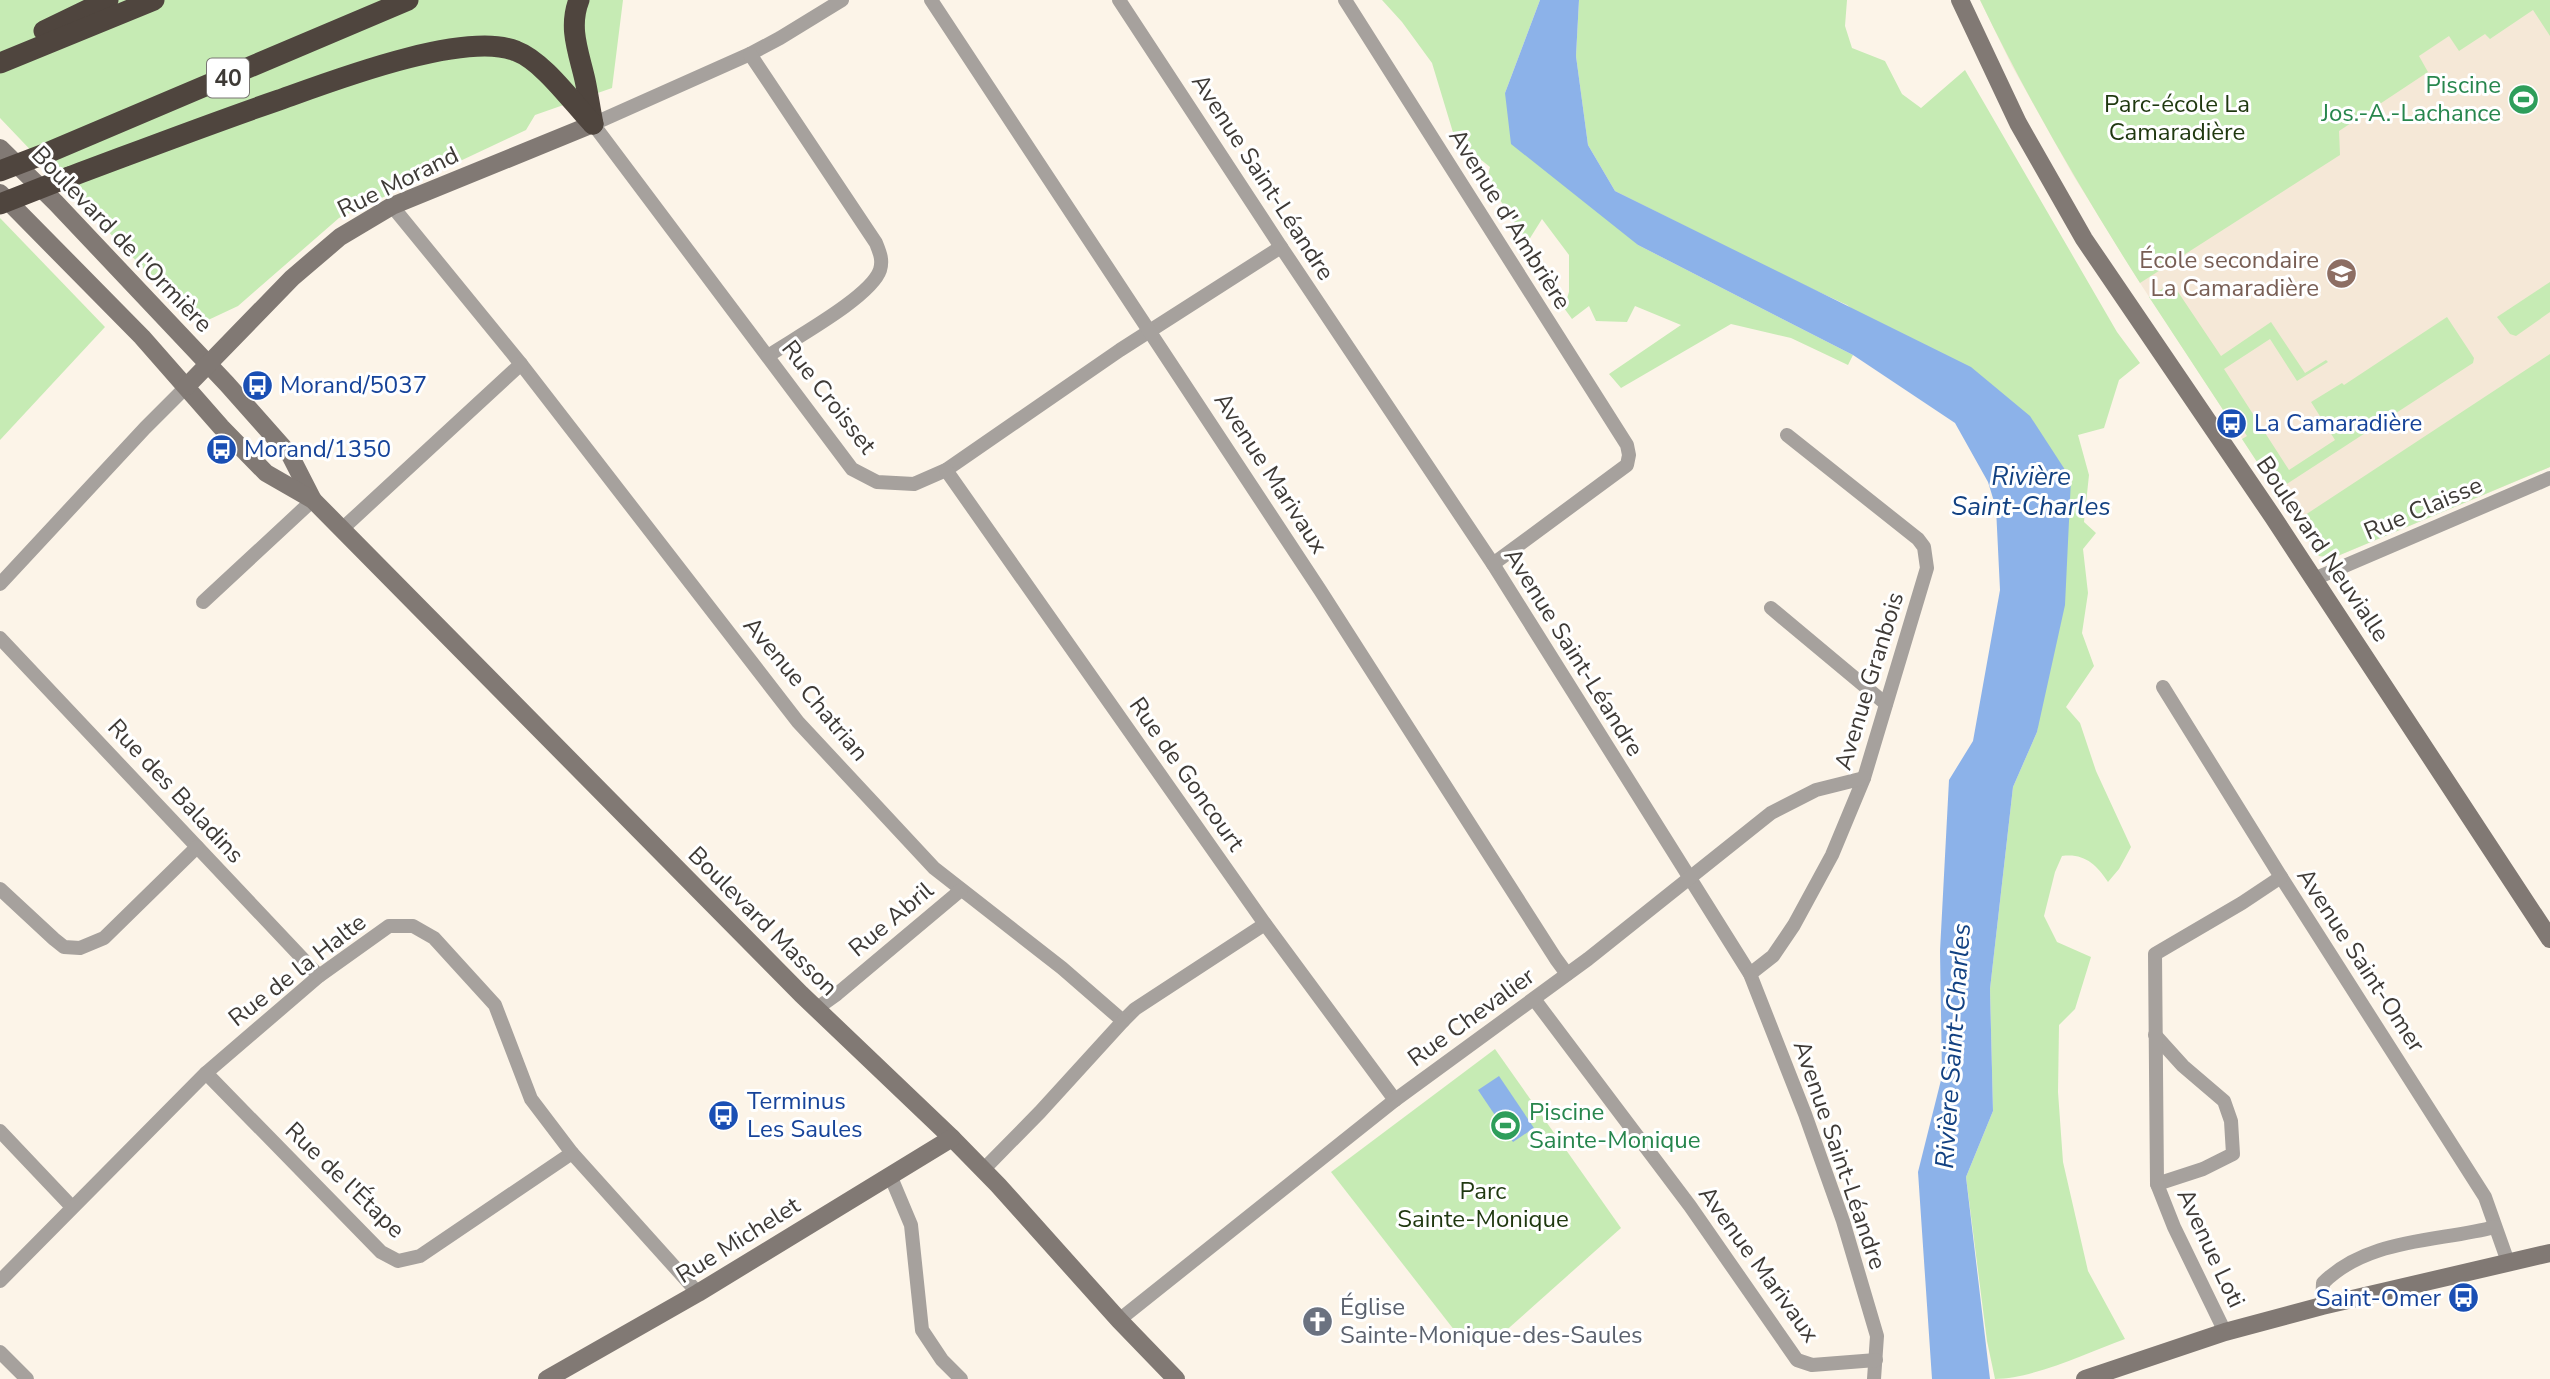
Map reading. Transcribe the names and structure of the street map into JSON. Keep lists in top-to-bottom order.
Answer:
{
  "streets": {
    "highway": ["40"],
    "main road": [
      "Rue Morand",
      "Boulevard de l'Ormière",
      "Boulevard Neuvialle",
      "Boulevard Masson",
      "Rue Michelet"
    ],
    "street": [
      "Avenue Saint-Léandre",
      "Avenue d'Ambrière",
      "Rue Croisset",
      "Avenue Marivaux",
      "Rue Claisse",
      "Avenue Granbois",
      "Avenue Chatrian",
      "Rue de Goncourt",
      "Rue des Baladins",
      "Rue Abril",
      "Avenue Saint-Omer",
      "Rue de la Halte",
      "Rue Chevalier",
      "Rue de l'Étape",
      "Avenue Loti"
    ]
  },
  "crossings": [
    ["Avenue Saint-Léandre", "Avenue d'Ambrière"],
    ["Avenue Saint-Léandre", "Rue Croisset"],
    ["Avenue Saint-Léandre", "Avenue Marivaux"],
    ["Avenue Saint-Léandre", "Avenue Granbois"],
    ["Avenue Saint-Léandre", "Rue Chevalier"],
    ["Rue Morand", "Boulevard de l'Ormière"],
    ["Rue Morand", "Rue Croisset"],
    ["Rue Morand", "Avenue Chatrian"],
    ["Rue Morand", "Boulevard Masson"],
    ["Boulevard de l'Ormière", "Boulevard Masson"],
    ["Rue Croisset", "Avenue Marivaux"],
    ["Rue Croisset", "Rue de Goncourt"],
    ["Avenue Marivaux", "Rue Chevalier"],
    ["Rue Claisse", "Boulevard Neuvialle"],
    ["Avenue Granbois", "Rue Chevalier"],
    ["Avenue Chatrian", "Rue Abril"],
    ["Rue de Goncourt", "Rue Chevalier"],
    ["Rue des Baladins", "Rue de la Halte"],
    ["Rue Abril", "Boulevard Masson"],
    ["Boulevard Masson", "Rue Chevalier"],
    ["Boulevard Masson", "Rue Michelet"],
    ["Avenue Saint-Omer", "Avenue Loti"],
    ["Rue de la Halte", "Rue de l'Étape"],
    ["Rue de la Halte", "Rue Michelet"]
  ],
  "water": ["Rivière Saint-Charles"],
  "parks": ["Parc-école La Camaradière", "Parc Sainte-Monique"],
  "places": {
    "sports": ["Piscine Jos.-A.-Lachance", "Piscine Sainte-Monique"],
    "school or university": ["École secondaire La Camaradière"],
    "bus stop": [
      "Morand/5037",
      "La Camaradière",
      "Morand/1350",
      "Terminus Les Saules",
      "Saint-Omer"
    ],
    "church": ["Église Sainte-Monique-des-Saules"]
  }
}
